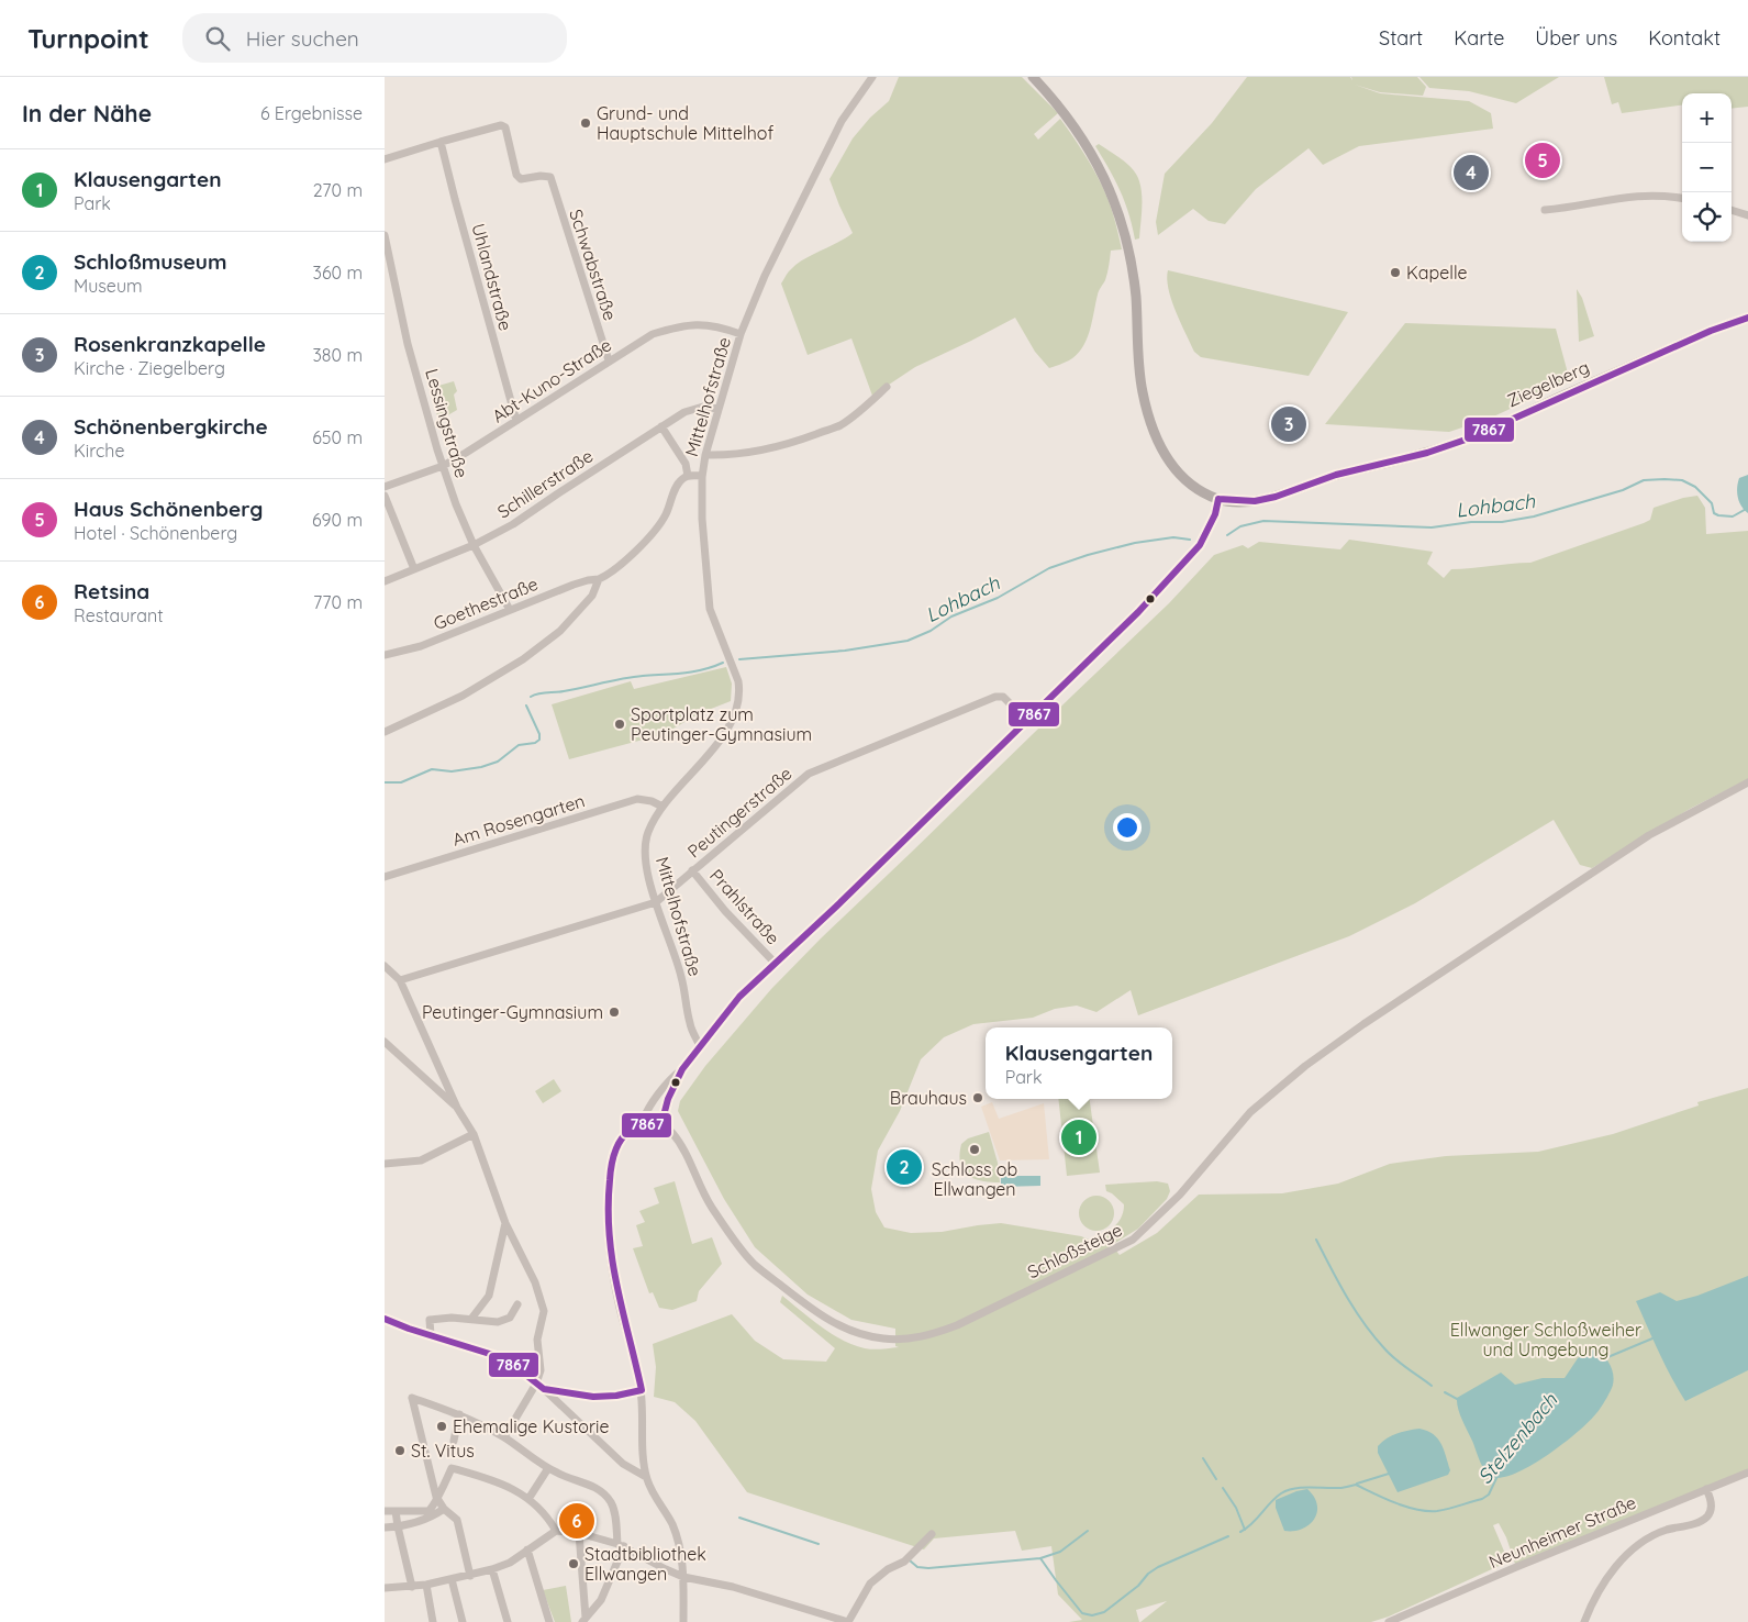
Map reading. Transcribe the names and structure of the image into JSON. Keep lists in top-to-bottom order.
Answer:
{
  "streets": {
    "main road": ["Ziegelberg"],
    "street": [
      "Schwabstraße",
      "Uhlandstraße",
      "Abt-Kuno-Straße",
      "Mittelhofstraße",
      "Lessingstraße",
      "Schillerstraße",
      "Goethestraße",
      "Peutingerstraße",
      "Am Rosengarten",
      "Prahlstraße",
      "Schloßsteige",
      "Neunheimer Straße"
    ]
  },
  "crossings": [
    ["Schwabstraße", "Uhlandstraße"],
    ["Schwabstraße", "Abt-Kuno-Straße"],
    ["Uhlandstraße", "Abt-Kuno-Straße"],
    ["Abt-Kuno-Straße", "Mittelhofstraße"],
    ["Abt-Kuno-Straße", "Lessingstraße"],
    ["Mittelhofstraße", "Schillerstraße"],
    ["Mittelhofstraße", "Peutingerstraße"],
    ["Mittelhofstraße", "Am Rosengarten"],
    ["Lessingstraße", "Schillerstraße"],
    ["Lessingstraße", "Goethestraße"],
    ["Peutingerstraße", "Prahlstraße"]
  ],
  "water": ["Lohbach", "Stelzenbach"],
  "parks": ["Ellwanger Schloßweiher und Umgebung"],
  "places": [
    "Grund- und Hauptschule Mittelhof",
    "Kapelle",
    "Sportplatz zum Peutinger-Gymnasium",
    "Peutinger-Gymnasium",
    "Brauhaus",
    "Schloss ob Ellwangen",
    "Ehemalige Kustorie",
    "St. Vitus",
    "Stadtbibliothek Ellwangen"
  ],
  "lines": ["transit line 7867"],
  "page": {
    "header": "Turnpoint",
    "search": "Hier suchen",
    "nav": [
      "Start",
      "Karte",
      "Über uns",
      "Kontakt"
    ],
    "heading": ["In der Nähe", "6 Ergebnisse"],
    "map_buttons": ["+", "−"],
    "pins": [
      "5",
      "4",
      "3",
      "1",
      "2",
      "6"
    ],
    "list": [
      {
        "mark": "1",
        "name": "Klausengarten",
        "note": "Park",
        "value": "270 m"
      },
      {
        "mark": "2",
        "name": "Schloßmuseum",
        "note": "Museum",
        "value": "360 m"
      },
      {
        "mark": "3",
        "name": "Rosenkranzkapelle",
        "note": "Kirche · Ziegelberg",
        "value": "380 m"
      },
      {
        "mark": "4",
        "name": "Schönenbergkirche",
        "note": "Kirche",
        "value": "650 m"
      },
      {
        "mark": "5",
        "name": "Haus Schönenberg",
        "note": "Hotel · Schönenberg",
        "value": "690 m"
      },
      {
        "mark": "6",
        "name": "Retsina",
        "note": "Restaurant",
        "value": "770 m"
      }
    ],
    "popup": ["Klausengarten", "Park"]
  }
}
